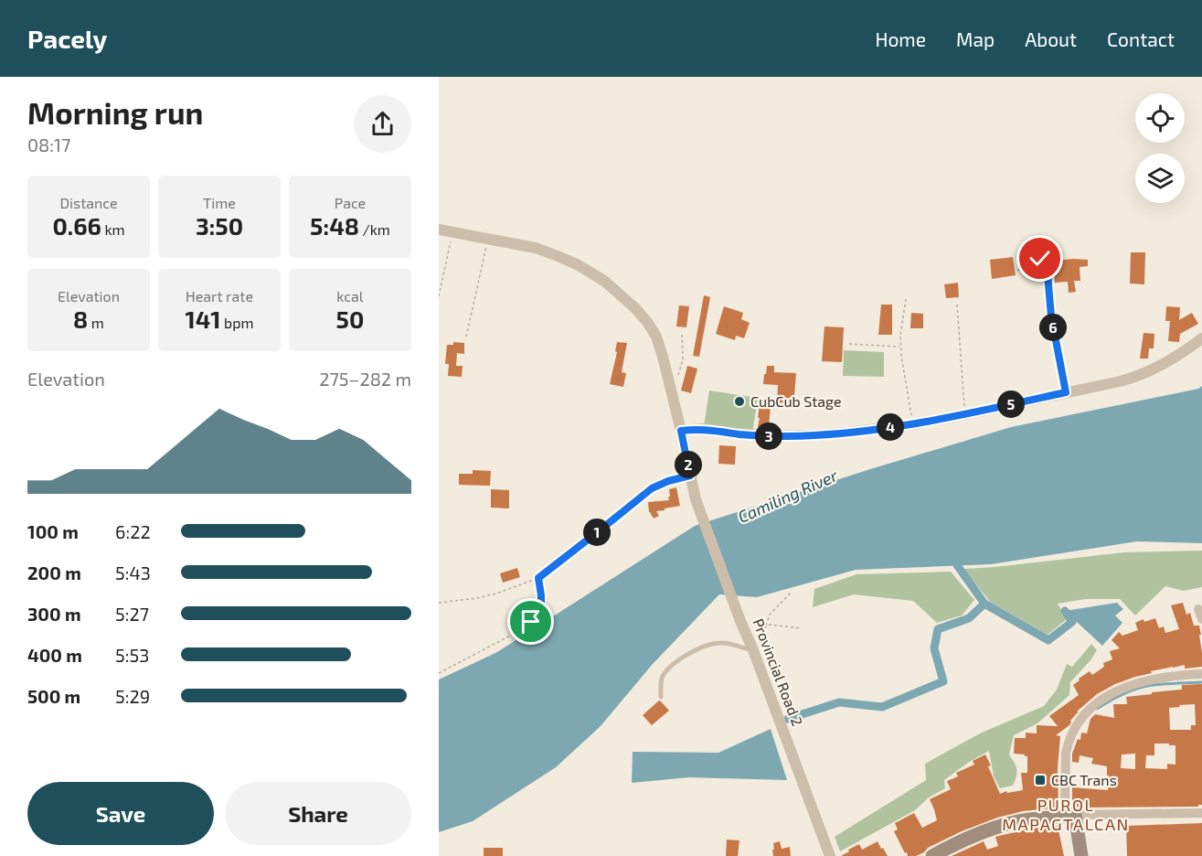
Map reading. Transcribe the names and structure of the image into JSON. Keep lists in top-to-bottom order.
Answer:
{
  "streets": {
    "street": ["Provincial Road 2"]
  },
  "districts": ["PUROL MAPAGTALCAN"],
  "water": ["Camiling River"],
  "places": {
    "other": ["CubCub Stage"],
    "transit": ["CBC Trans"]
  },
  "page": {
    "header": "Pacely",
    "nav": [
      "Home",
      "Map",
      "About",
      "Contact"
    ],
    "heading": ["Morning run", "08:17"],
    "stats": [
      ["Distance", "0.66 km"],
      ["Time", "3:50"],
      ["Pace", "5:48 /km"],
      ["Elevation", "8 m"],
      ["Heart rate", "141 bpm"],
      ["kcal", "50"]
    ],
    "pins": [
      "6",
      "5",
      "4",
      "3",
      "2",
      "1"
    ],
    "chart": ["Elevation", "275–282 m"],
    "list": [
      {
        "name": "100 m",
        "note": "6:22"
      },
      {
        "name": "200 m",
        "note": "5:43"
      },
      {
        "name": "300 m",
        "note": "5:27"
      },
      {
        "name": "400 m",
        "note": "5:53"
      },
      {
        "name": "500 m",
        "note": "5:29"
      }
    ],
    "buttons": ["Save", "Share"]
  }
}
